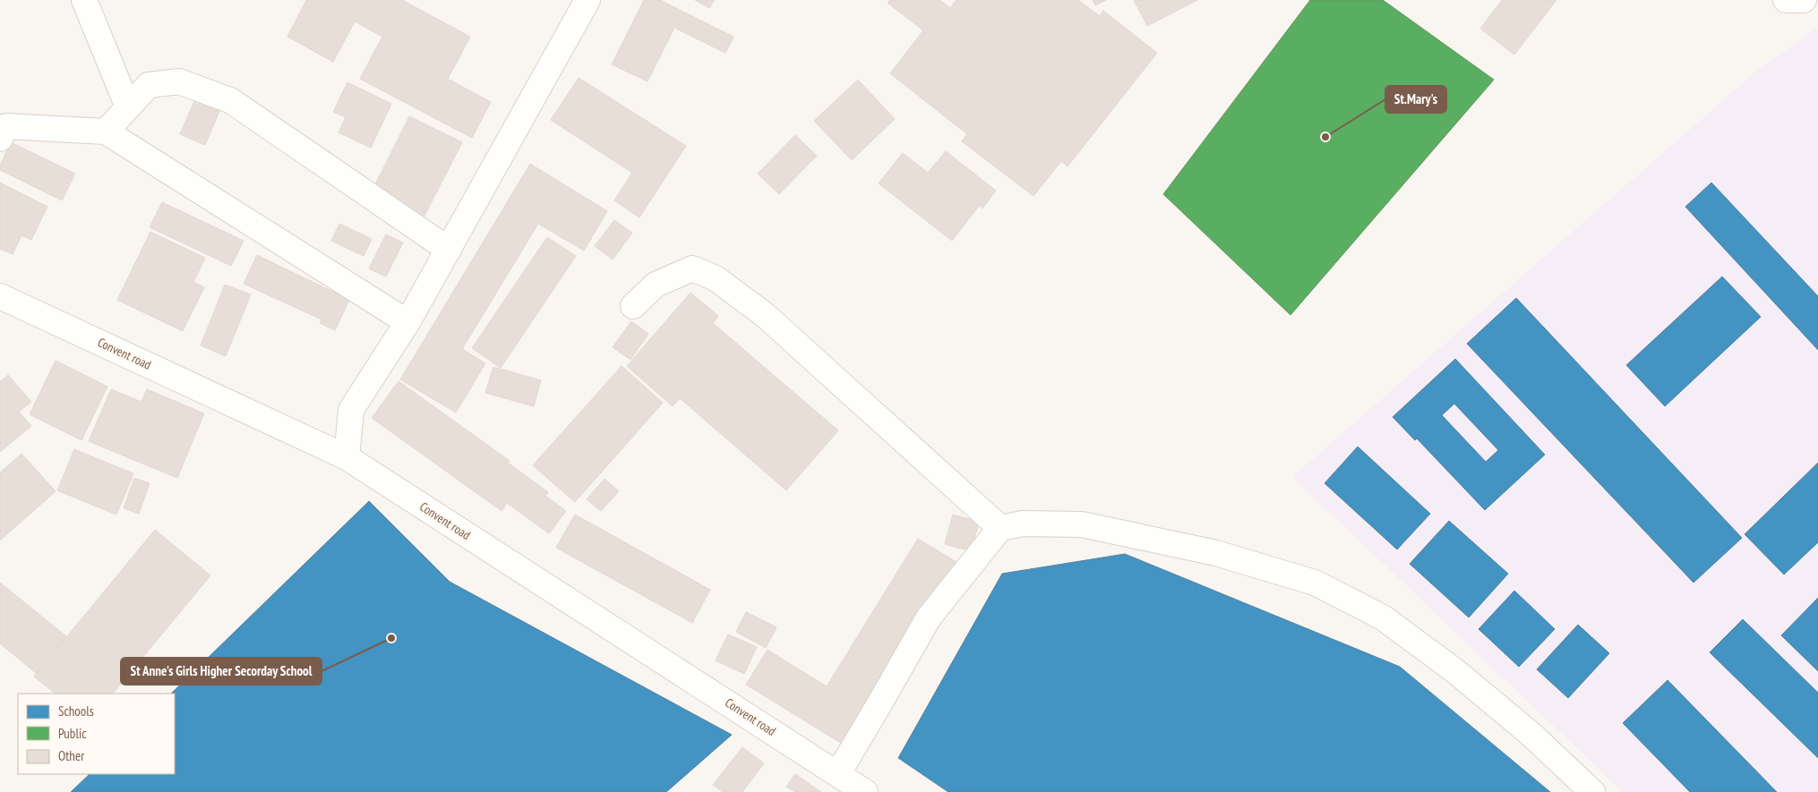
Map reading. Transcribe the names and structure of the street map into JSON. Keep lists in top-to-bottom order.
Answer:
{
  "streets": {
    "street": ["Convent road"]
  },
  "places": ["St.Mary's", "St Anne's Girls Higher Secorday School"],
  "legend": ["Schools", "Public", "Other"]
}
